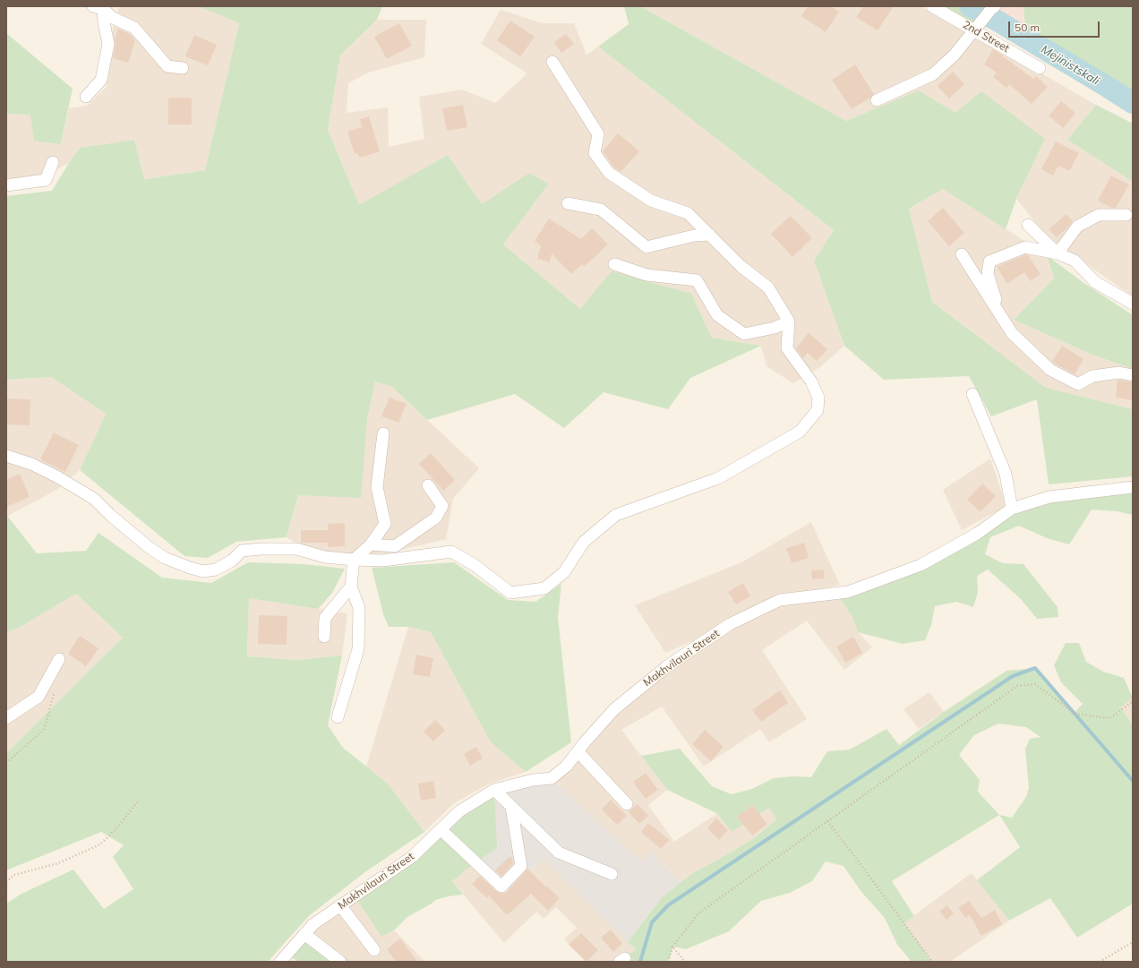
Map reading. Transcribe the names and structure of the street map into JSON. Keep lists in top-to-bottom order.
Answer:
{
  "streets": {
    "street": ["2nd Street", "Makhvilauri Street"]
  },
  "water": ["Mejinistskali"],
  "scale_bar": "50 m"
}
